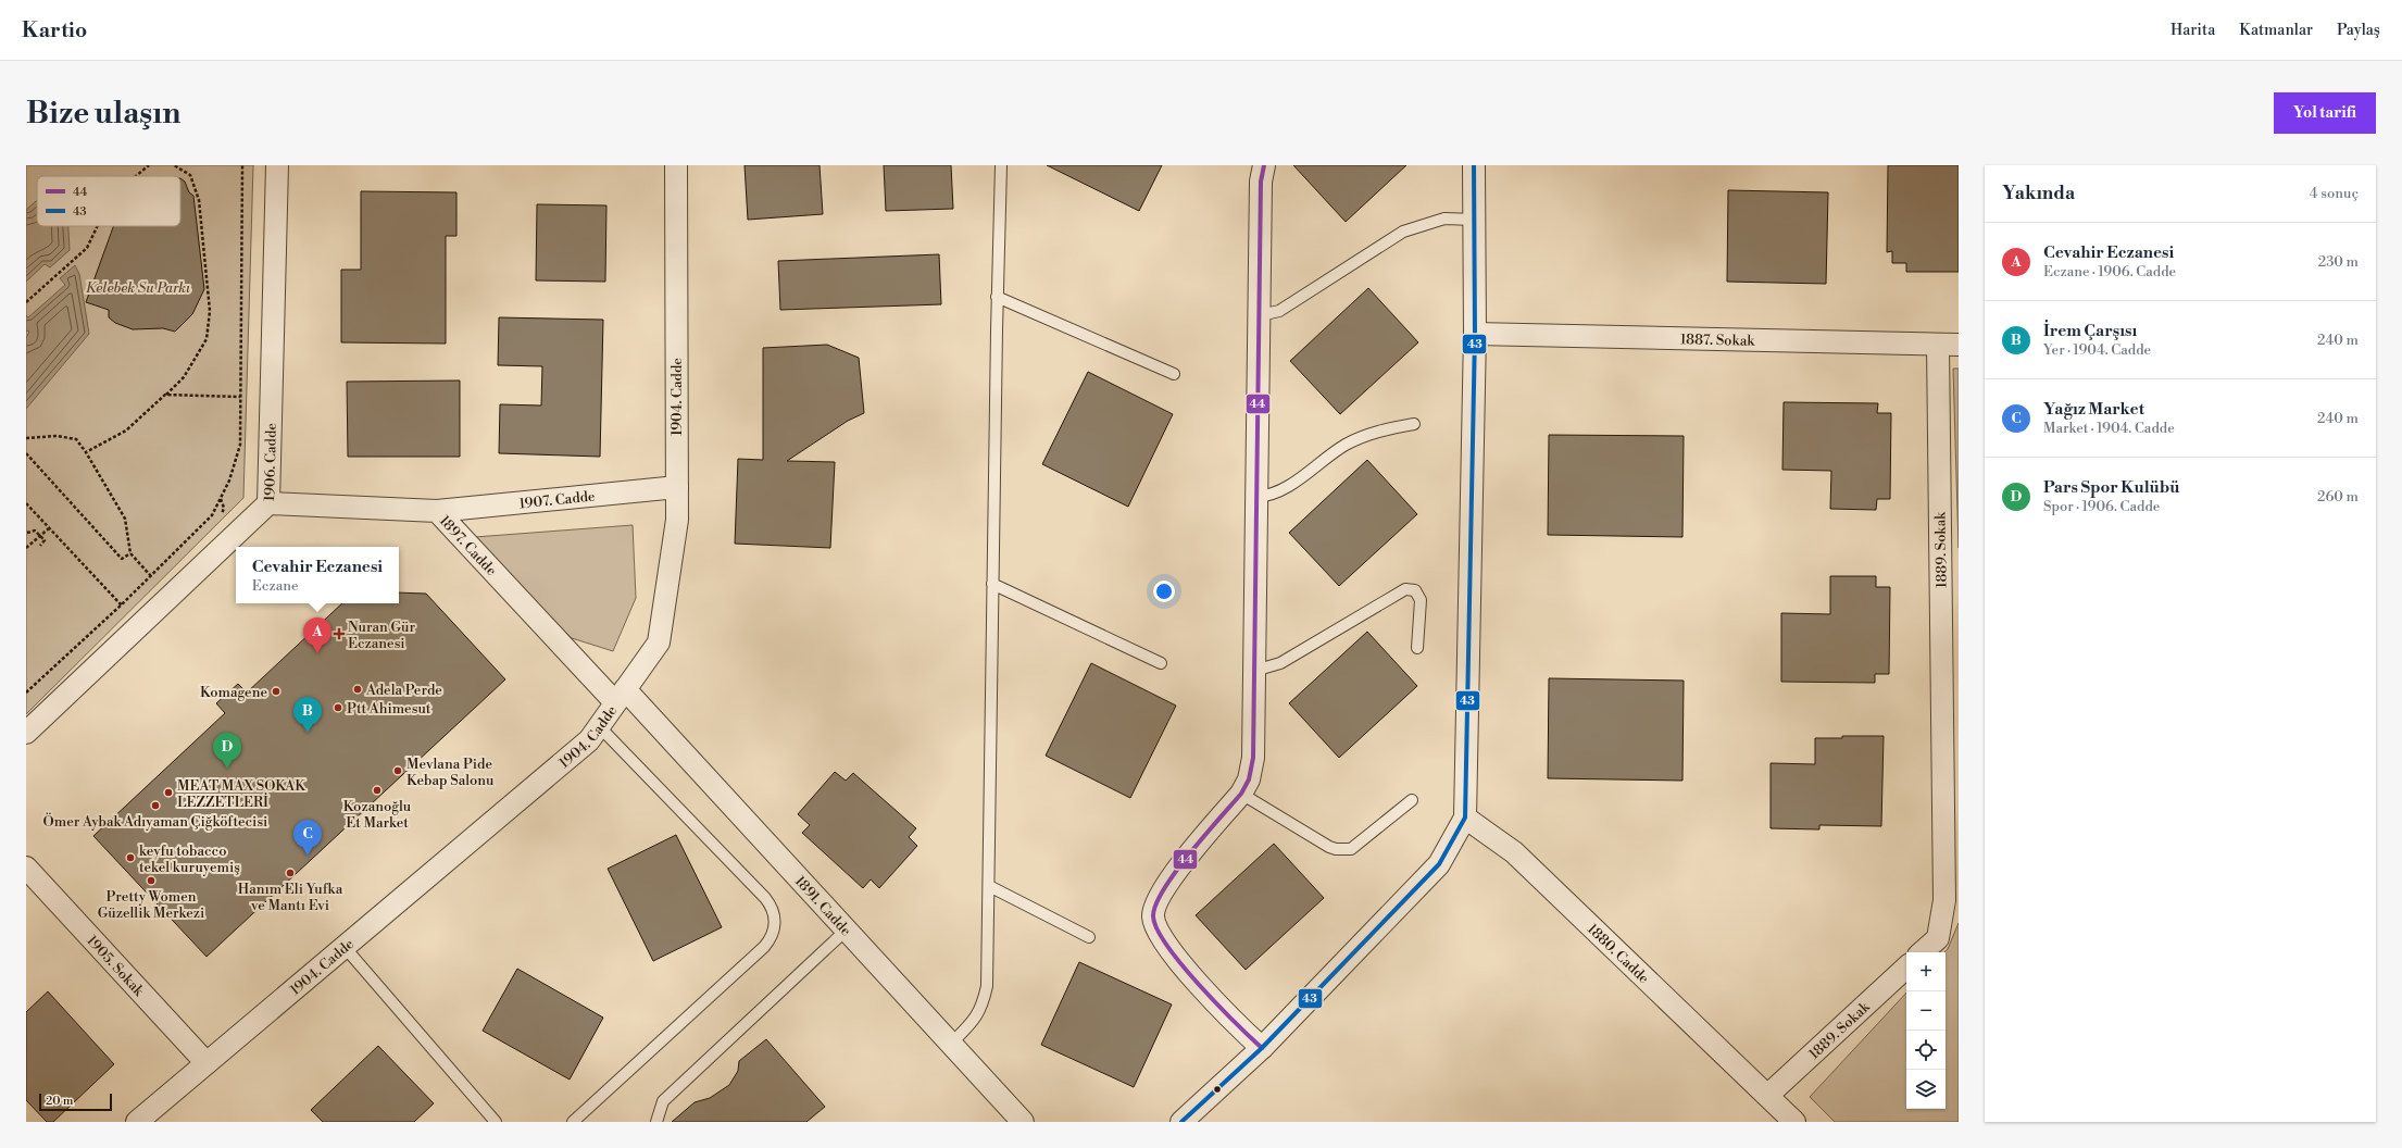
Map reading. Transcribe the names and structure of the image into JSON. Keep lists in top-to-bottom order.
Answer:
{
  "streets": {
    "street": [
      "1887. Sokak",
      "1904. Cadde",
      "1906. Cadde",
      "1907. Cadde",
      "1897. Cadde",
      "1889. Sokak",
      "1891. Cadde",
      "1880. Cadde",
      "1905. Sokak"
    ]
  },
  "crossings": [
    ["1887. Sokak", "1889. Sokak"],
    ["1904. Cadde", "1907. Cadde"],
    ["1904. Cadde", "1897. Cadde"],
    ["1904. Cadde", "1891. Cadde"],
    ["1904. Cadde", "1905. Sokak"],
    ["1906. Cadde", "1897. Cadde"],
    ["1907. Cadde", "1897. Cadde"],
    ["1897. Cadde", "1891. Cadde"],
    ["1889. Sokak", "1880. Cadde"]
  ],
  "parks": ["Kelebek Su Parkı"],
  "places": {
    "health": ["Nuran Gür Eczanesi"],
    "other": [
      "Adela Perde",
      "Komagene",
      "Ptt Ahimesut",
      "Mevlana Pide Kebap Salonu",
      "Kozanoğlu Et Market",
      "MEAT MAX SOKAK LEZZETLERİ",
      "Ömer Aybak Adıyaman Çiğköftecisi",
      "keyfu tobacco tekel kuruyemiş",
      "Hanım Eli Yufka ve Mantı Evi",
      "Pretty Women Güzellik Merkezi"
    ]
  },
  "lines": ["transit line 44", "transit line 43"],
  "legend": ["44", "43"],
  "scale_bar": "20 m",
  "page": {
    "header": "Kartio",
    "nav": ["Harita", "Katmanlar", "Paylaş"],
    "buttons": "Yol tarifi",
    "title": "Bize ulaşın",
    "heading": ["Yakında", "4 sonuç"],
    "list": [
      {
        "mark": "A",
        "name": "Cevahir Eczanesi",
        "note": "Eczane · 1906. Cadde",
        "value": "230 m"
      },
      {
        "mark": "B",
        "name": "İrem Çarşısı",
        "note": "Yer · 1904. Cadde",
        "value": "240 m"
      },
      {
        "mark": "C",
        "name": "Yağız Market",
        "note": "Market · 1904. Cadde",
        "value": "240 m"
      },
      {
        "mark": "D",
        "name": "Pars Spor Kulübü",
        "note": "Spor · 1906. Cadde",
        "value": "260 m"
      }
    ],
    "popup": ["Cevahir Eczanesi", "Eczane"],
    "pins": [
      "A",
      "B",
      "D",
      "C"
    ],
    "map_buttons": ["+", "−"],
    "scale": "20 m"
  }
}
